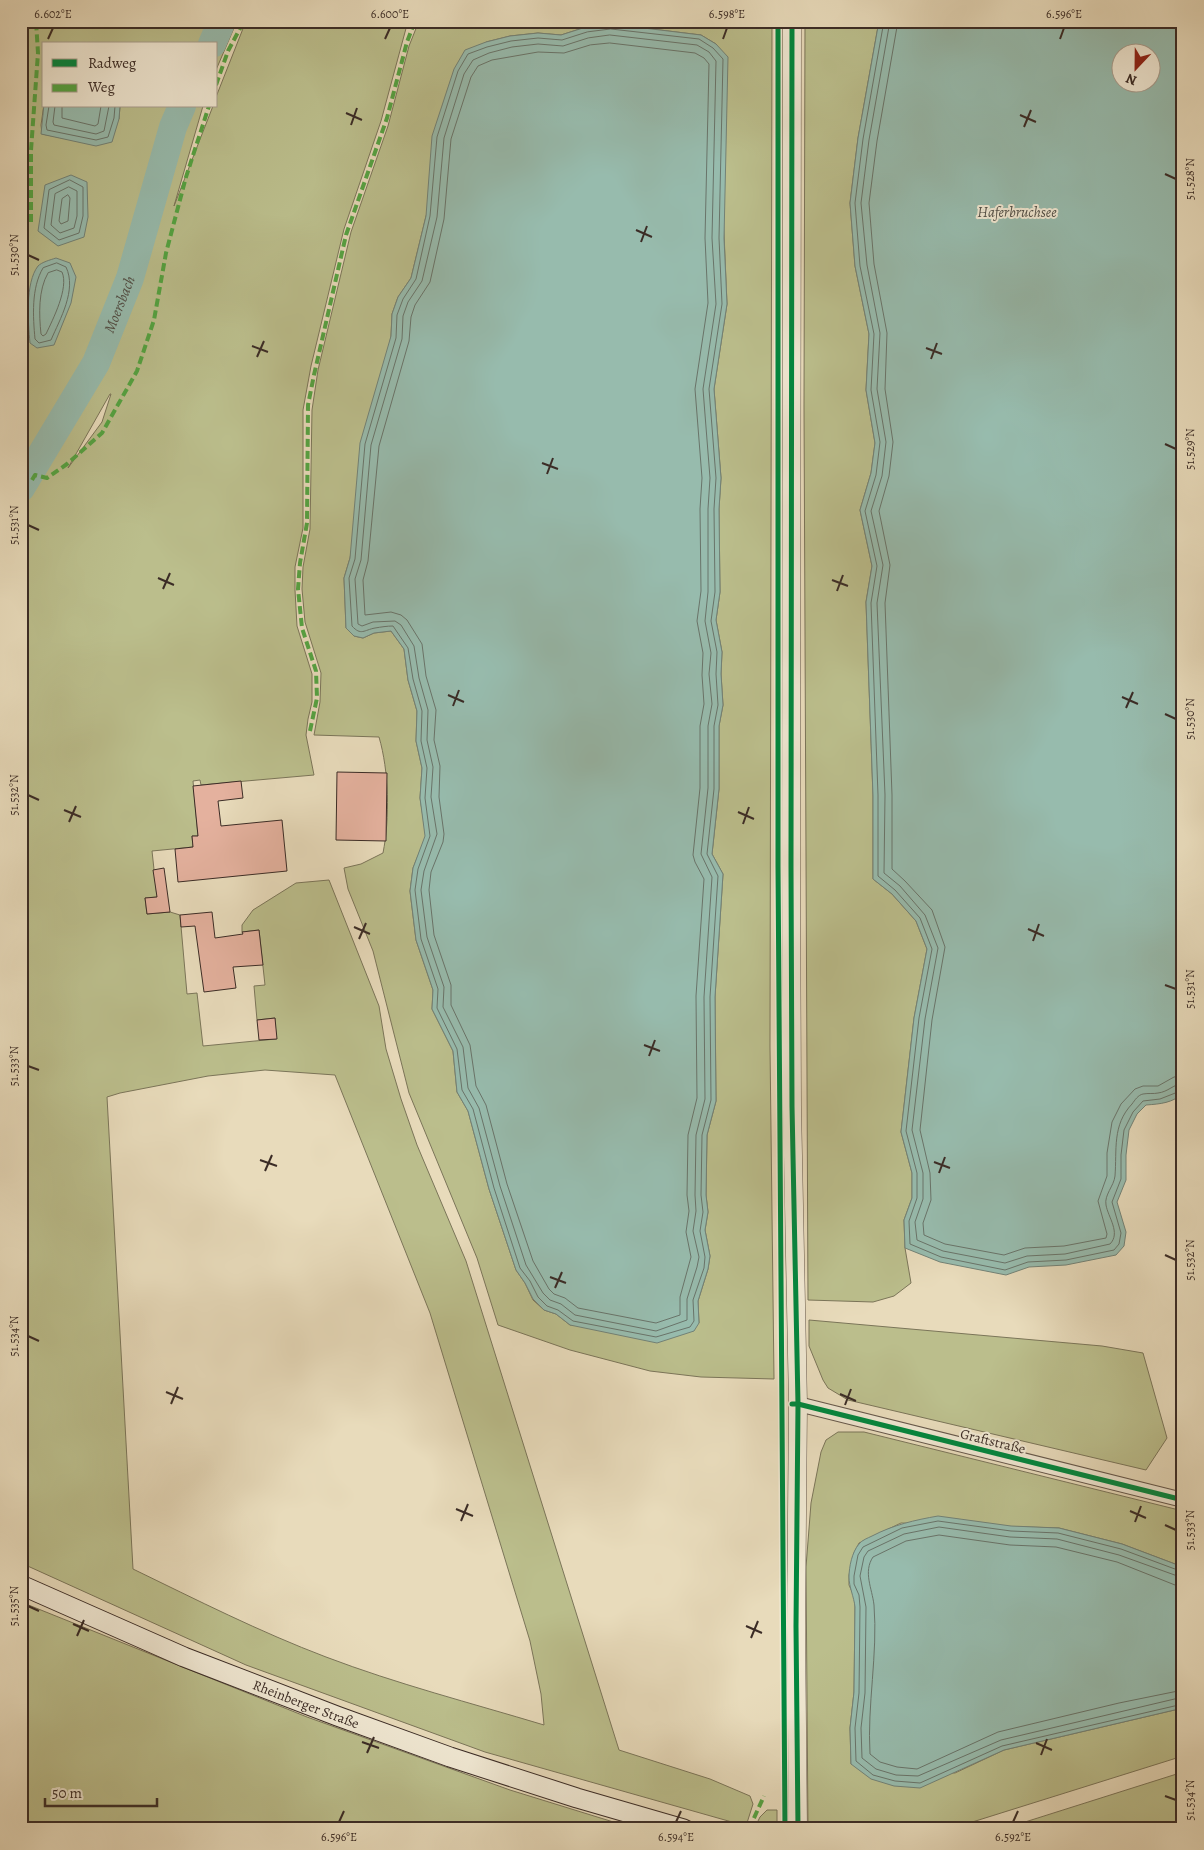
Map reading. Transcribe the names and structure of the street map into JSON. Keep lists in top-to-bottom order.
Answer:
{
  "streets": {
    "main road": ["Rheinberger Straße"],
    "street": ["Graftstraße"]
  },
  "water": ["Haferbruchsee", "Moersbach"],
  "legend": ["Radweg", "Weg"],
  "scale_bar": "50 m",
  "north": "bottom",
  "coordinates": [
    "6.602°E",
    "6.600°E",
    "6.598°E",
    "6.596°E",
    "51.528°N",
    "51.530°N",
    "51.529°N",
    "51.531°N",
    "51.532°N",
    "51.533°N",
    "51.534°N",
    "51.535°N",
    "6.594°E",
    "6.592°E"
  ]
}
